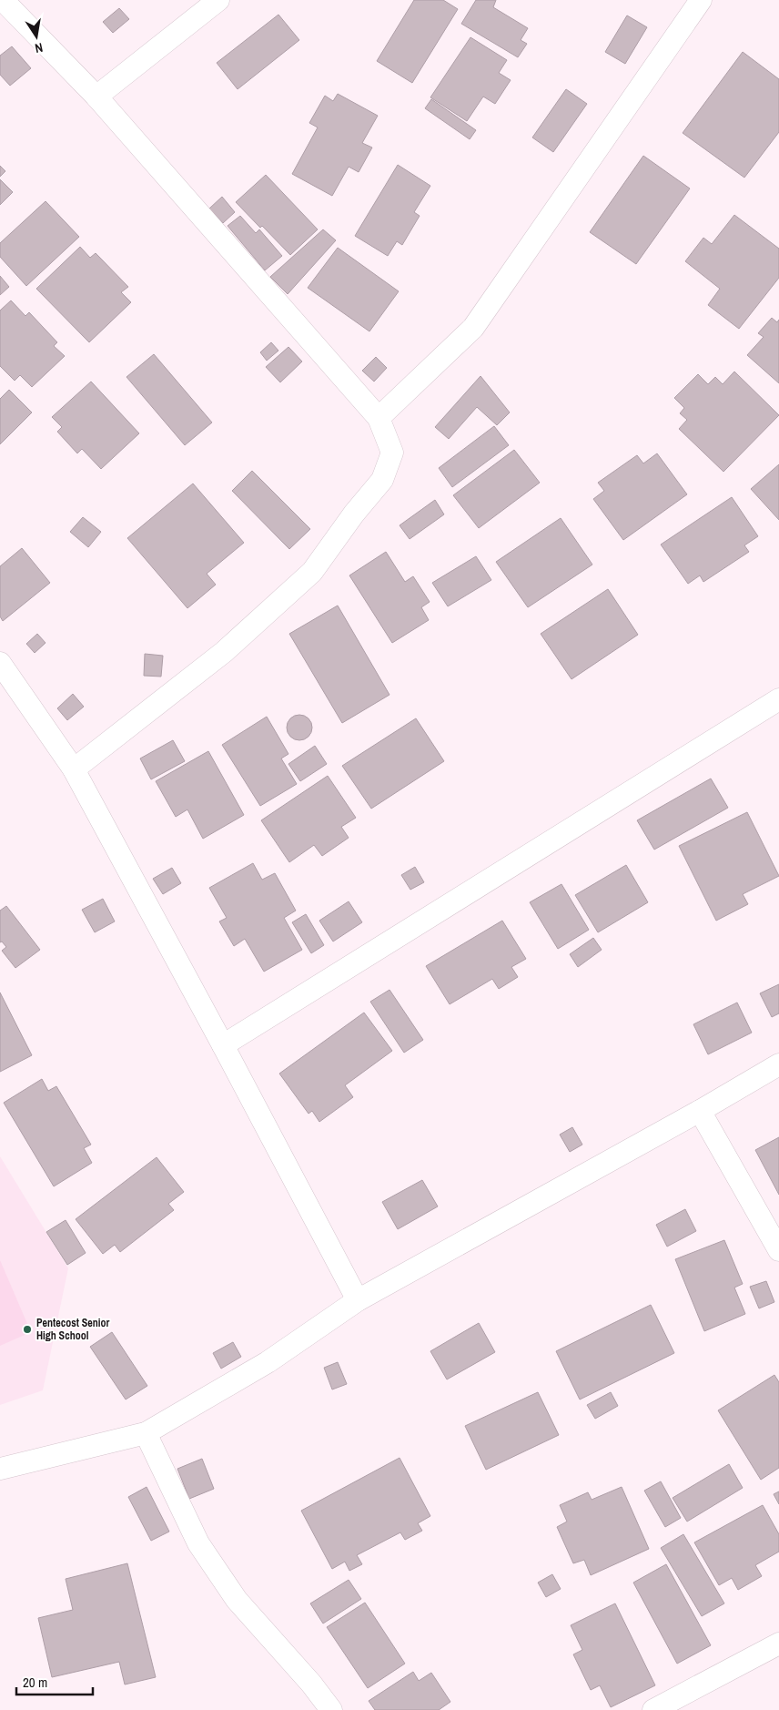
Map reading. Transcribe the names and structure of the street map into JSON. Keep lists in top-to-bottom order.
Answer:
{
  "places": ["Pentecost Senior High School"],
  "scale_bar": "20 m",
  "north": "bottom"
}
